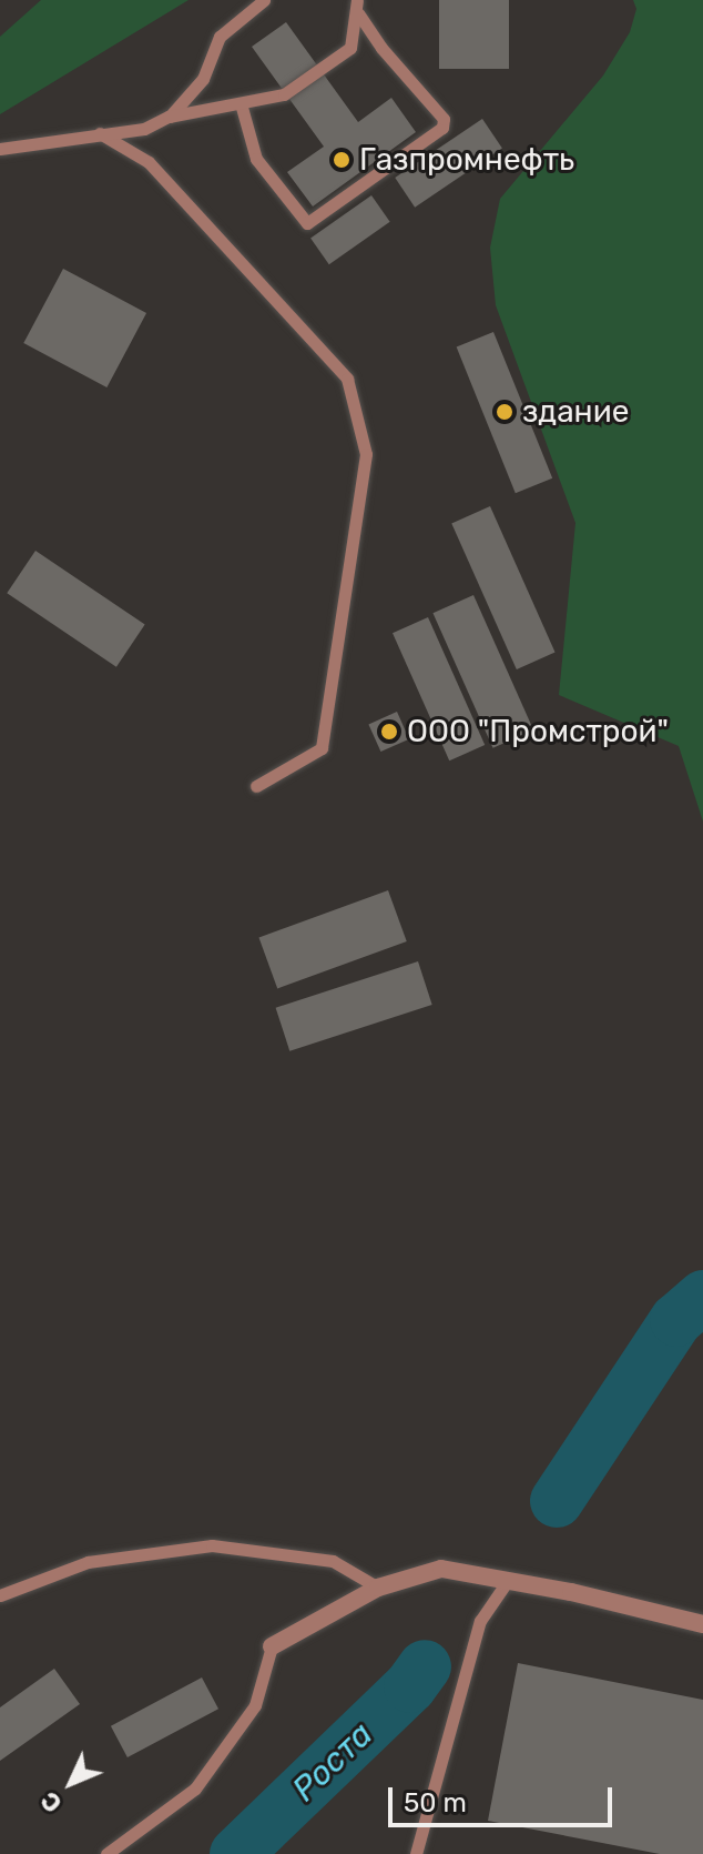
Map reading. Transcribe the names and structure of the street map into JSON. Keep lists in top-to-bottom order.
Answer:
{
  "water": ["Роста"],
  "places": ["Газпромнефть", "здание", "ООО \"Промстрой\""],
  "scale_bar": "50 m",
  "north": "bottom left"
}
